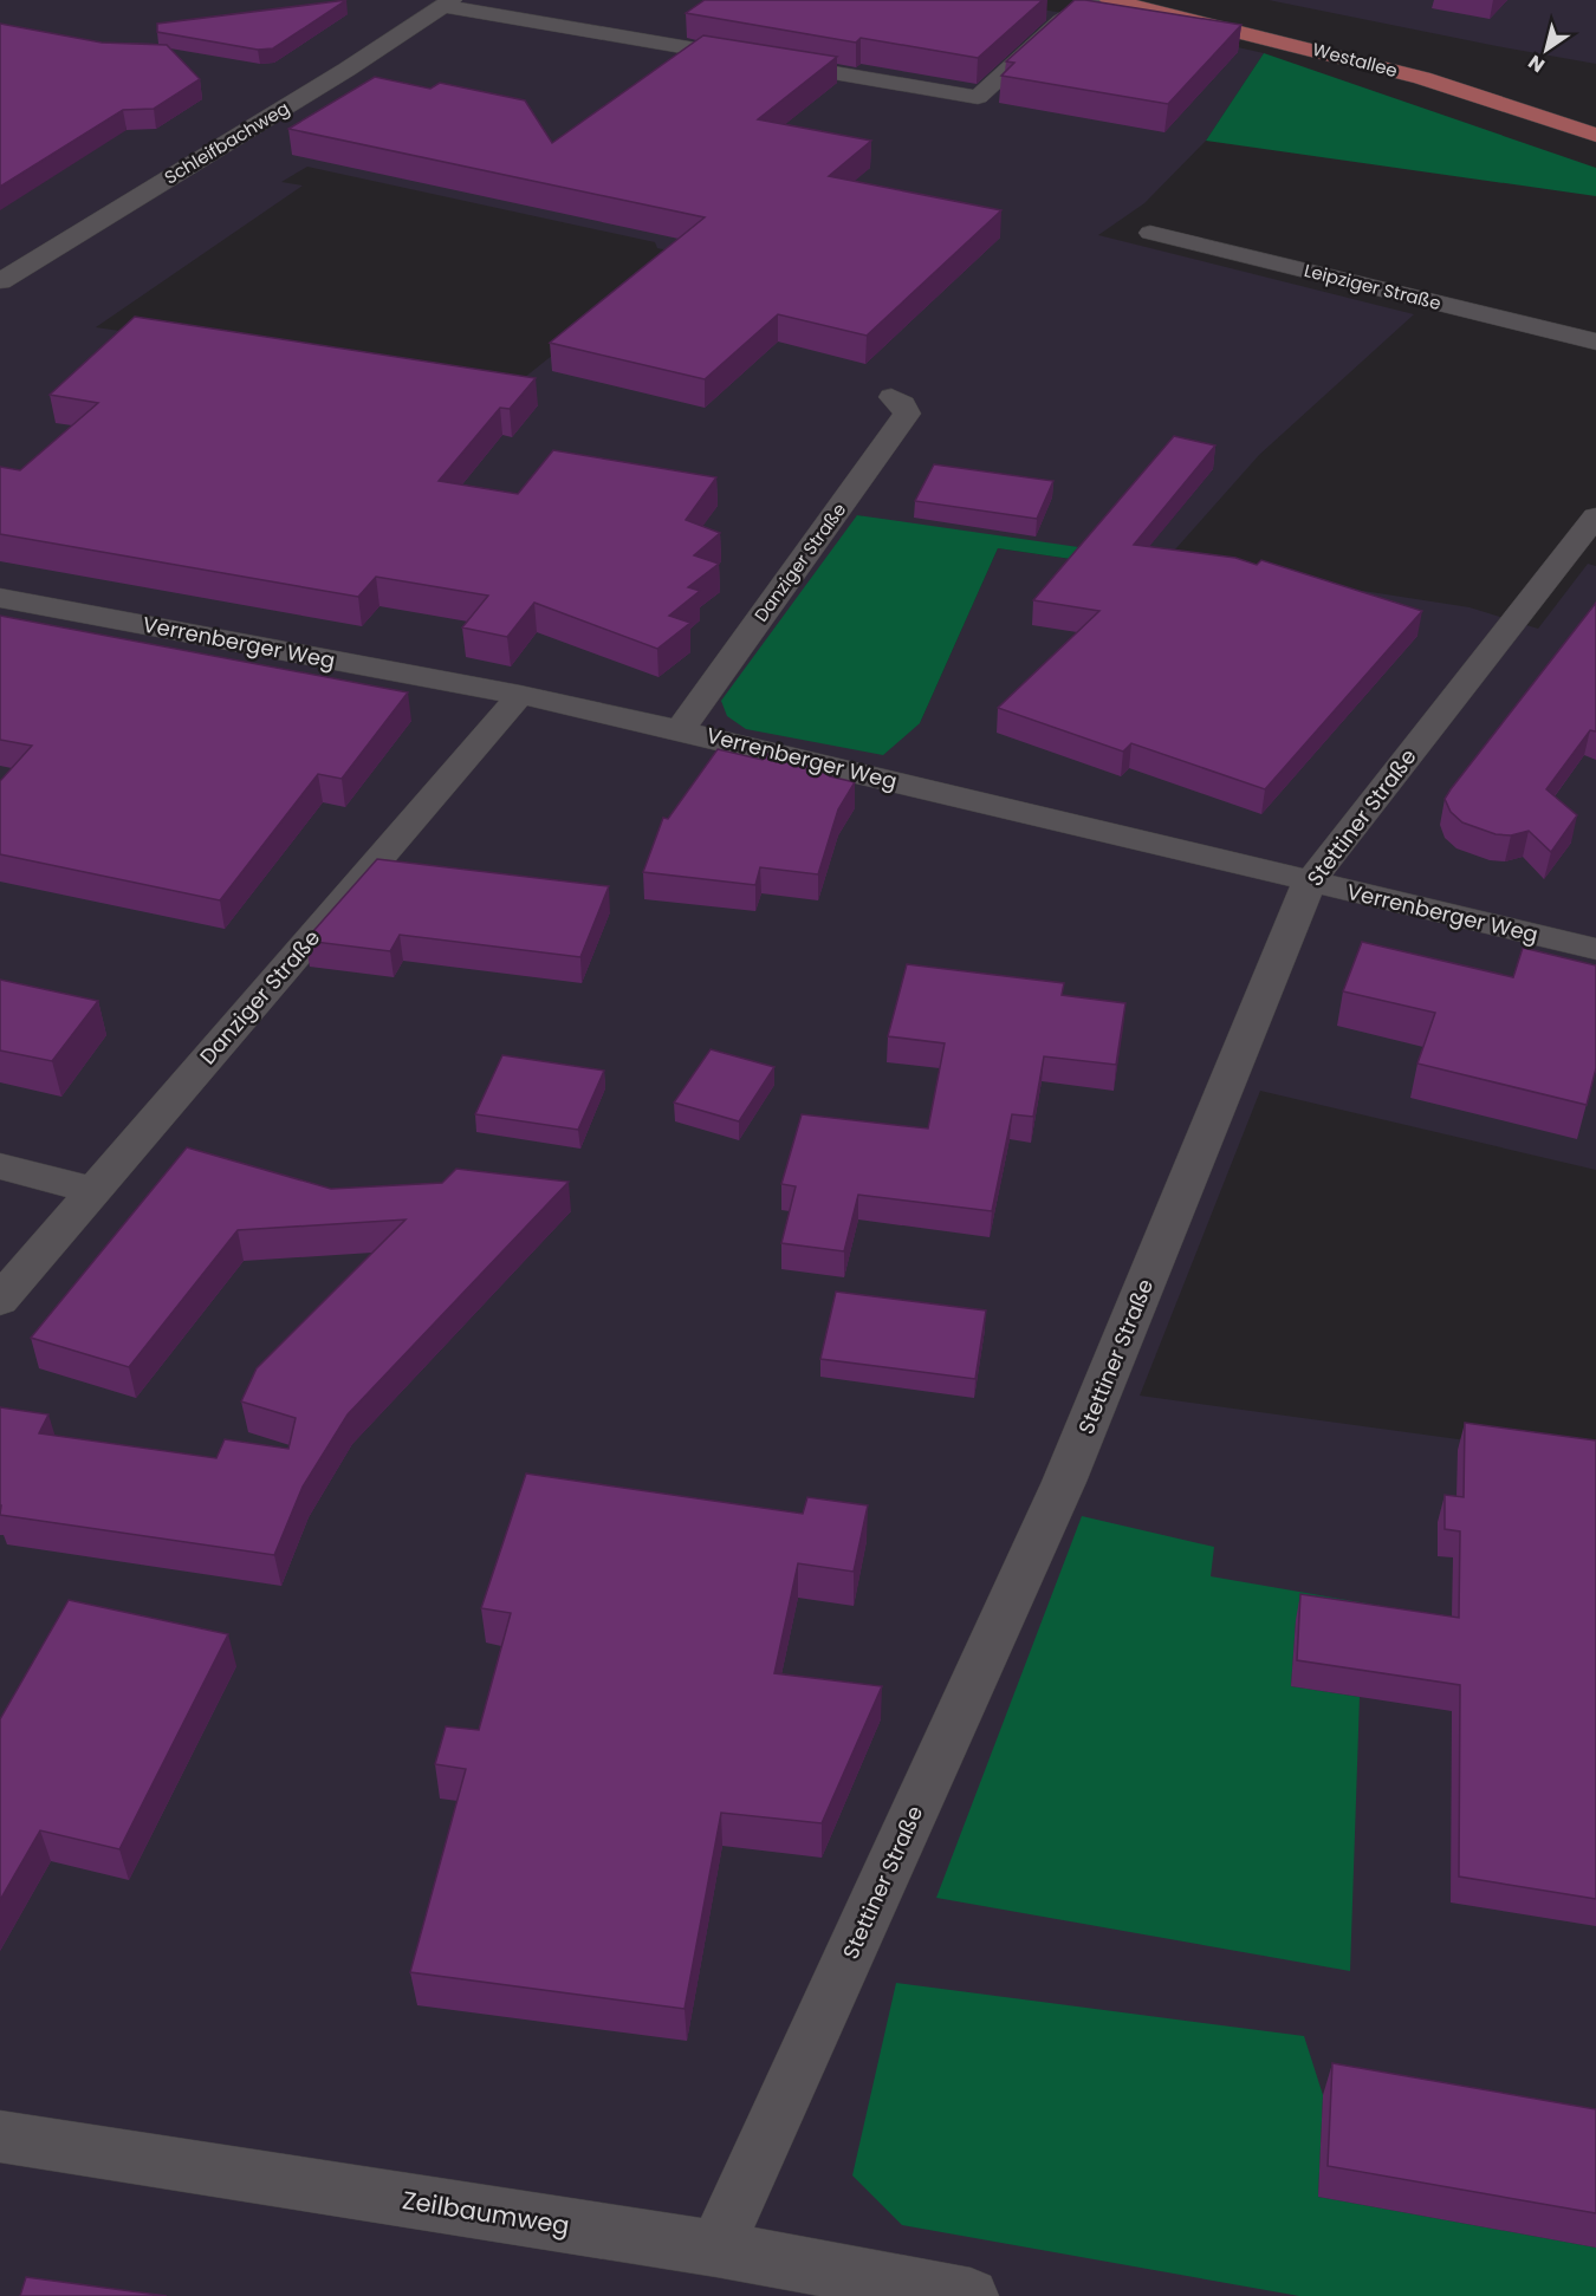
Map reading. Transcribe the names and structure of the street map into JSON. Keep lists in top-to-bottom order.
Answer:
{
  "streets": {
    "main road": ["Westallee"],
    "street": [
      "Schleifbachweg",
      "Leipziger Straße",
      "Danziger Straße",
      "Verrenberger Weg",
      "Stettiner Straße",
      "Zeilbaumweg"
    ]
  },
  "crossings": [
    ["Danziger Straße", "Verrenberger Weg"],
    ["Verrenberger Weg", "Stettiner Straße"],
    ["Stettiner Straße", "Zeilbaumweg"]
  ],
  "north": "bottom left"
}
